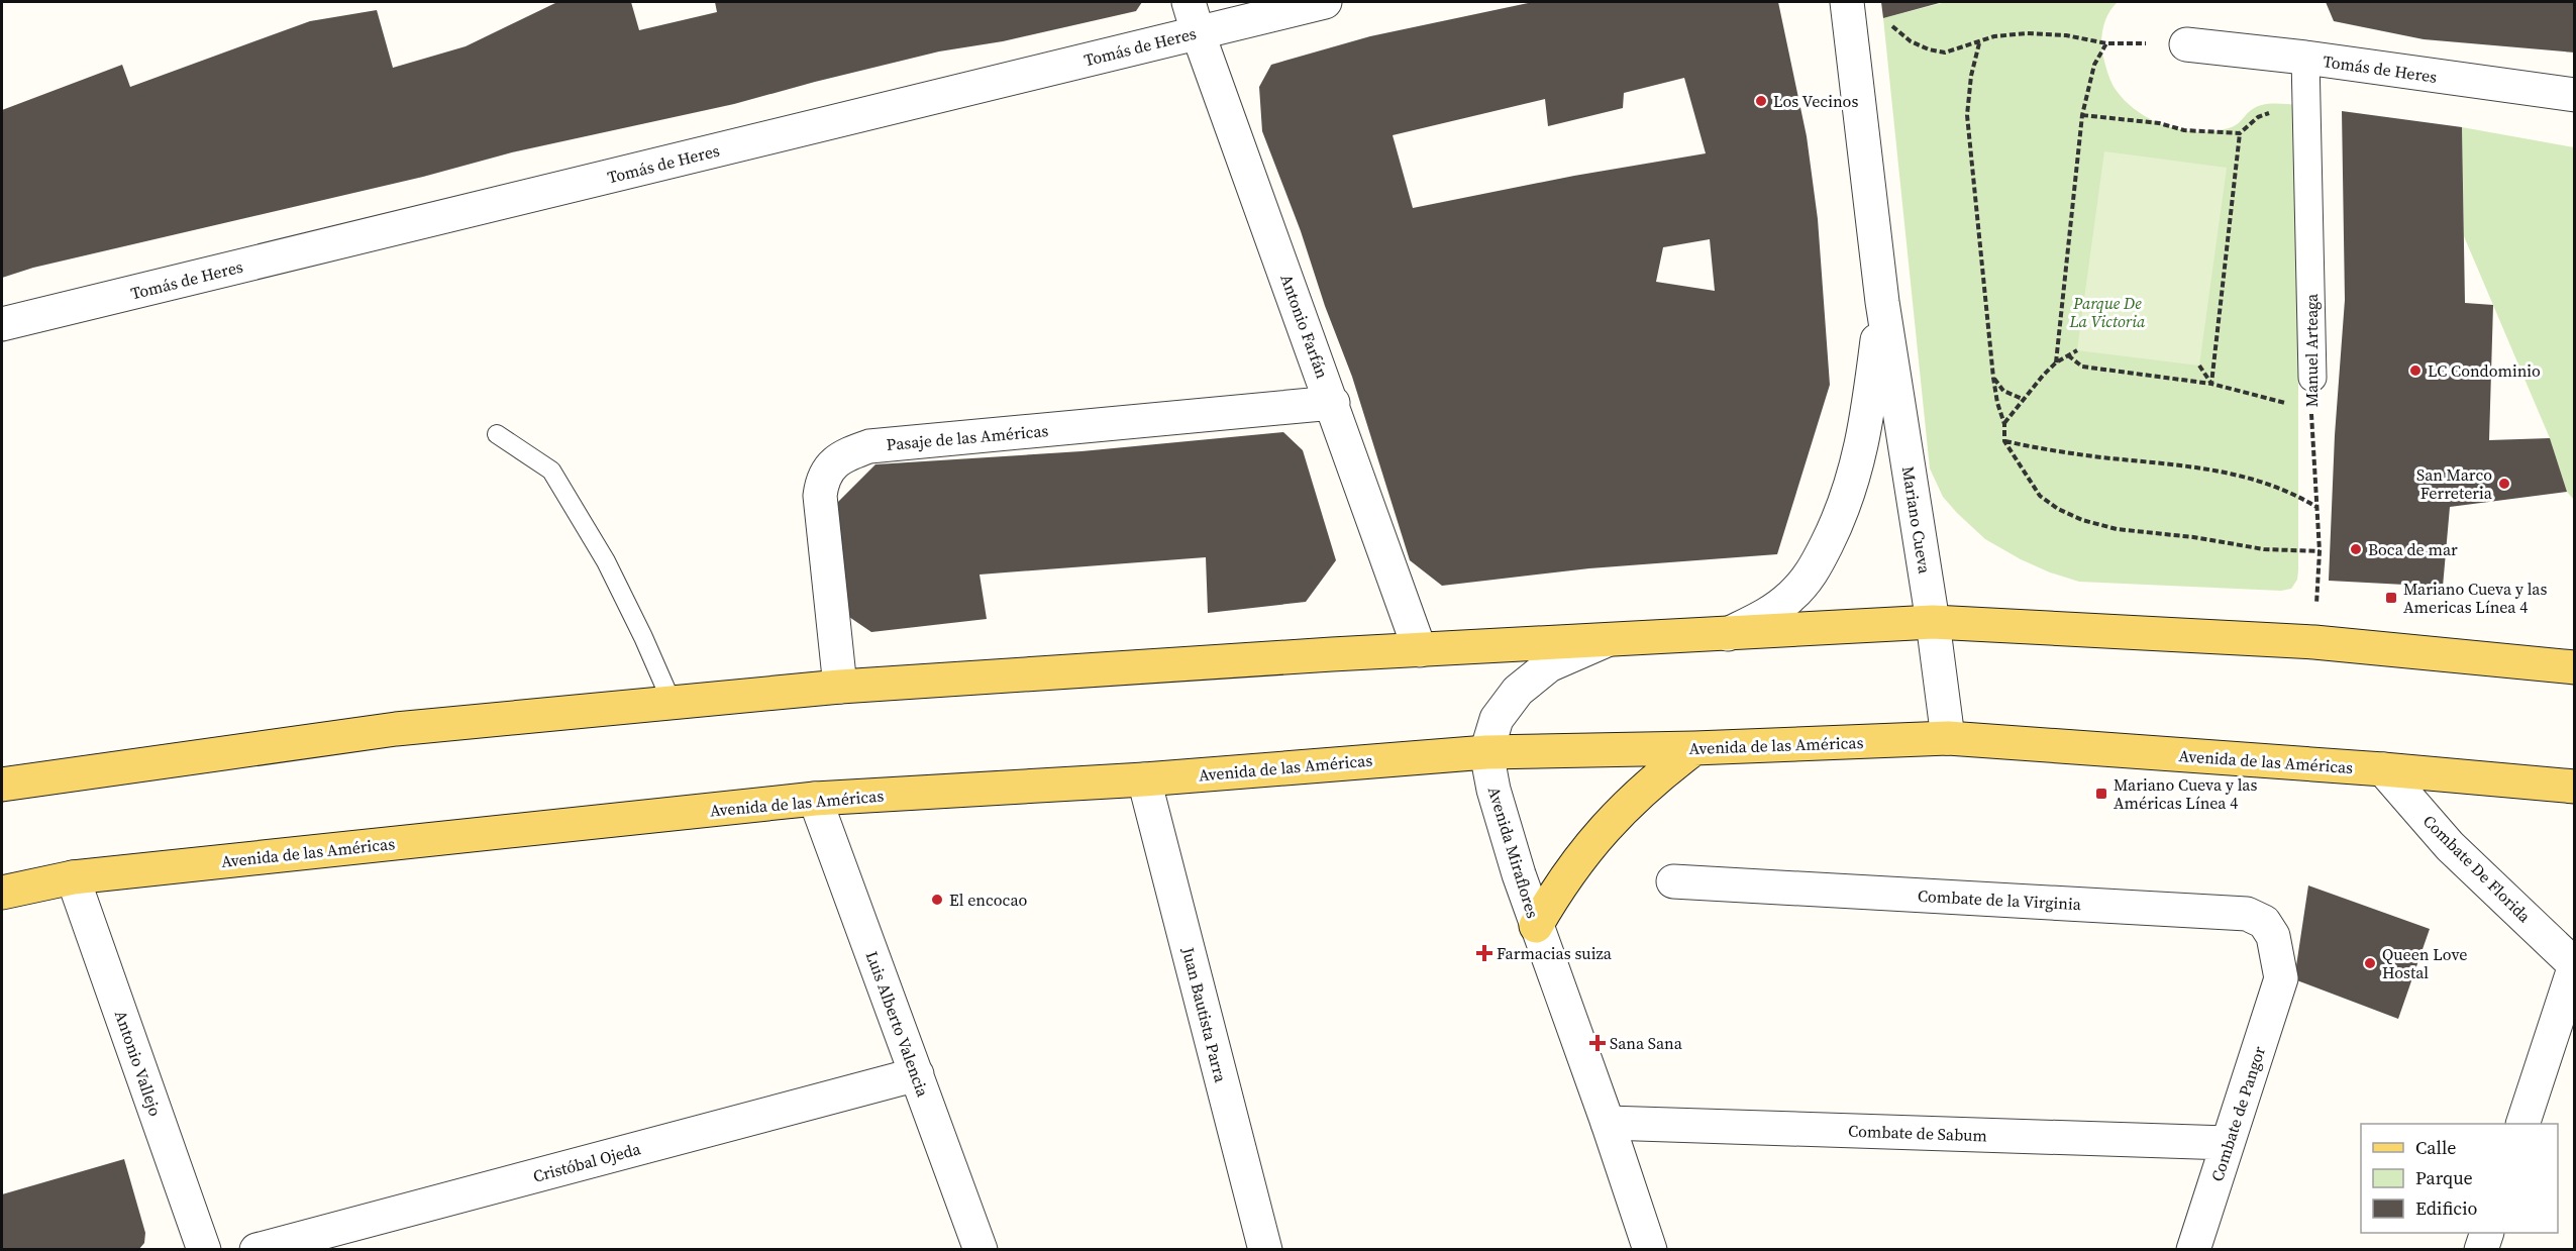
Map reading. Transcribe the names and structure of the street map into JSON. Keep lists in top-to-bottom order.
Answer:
{
  "streets": {
    "main road": ["Avenida de las Américas"],
    "street": [
      "Tomás de Heres",
      "Antonio Farfán",
      "Manuel Arteaga",
      "Pasaje de las Américas",
      "Mariano Cueva",
      "Avenida Miraflores",
      "Combate De Florida",
      "Combate de la Virginia",
      "Juan Bautista Parra",
      "Luis Alberto Valencia",
      "Antonio Vallejo",
      "Combate de Pangor",
      "Combate de Sabum",
      "Cristóbal Ojeda"
    ]
  },
  "crossings": [
    ["Tomás de Heres", "Antonio Farfán"],
    ["Tomás de Heres", "Manuel Arteaga"],
    ["Antonio Farfán", "Pasaje de las Américas"],
    ["Mariano Cueva", "Avenida de las Américas"],
    ["Avenida de las Américas", "Avenida Miraflores"],
    ["Avenida de las Américas", "Combate De Florida"],
    ["Avenida de las Américas", "Juan Bautista Parra"],
    ["Avenida de las Américas", "Luis Alberto Valencia"],
    ["Avenida de las Américas", "Antonio Vallejo"],
    ["Avenida Miraflores", "Combate de Sabum"],
    ["Combate de la Virginia", "Combate de Pangor"],
    ["Luis Alberto Valencia", "Cristóbal Ojeda"],
    ["Combate de Pangor", "Combate de Sabum"]
  ],
  "parks": ["Parque De La Victoria"],
  "places": {
    "other": [
      "Los Vecinos",
      "LC Condominio",
      "San Marco Ferreteria",
      "Boca de mar",
      "El encocao",
      "Queen Love Hostal"
    ],
    "transit": ["Mariano Cueva y las Americas Línea 4", "Mariano Cueva y las Américas Línea 4"],
    "health": ["Farmacias suiza", "Sana Sana"]
  },
  "legend": ["Calle", "Parque", "Edificio"]
}
